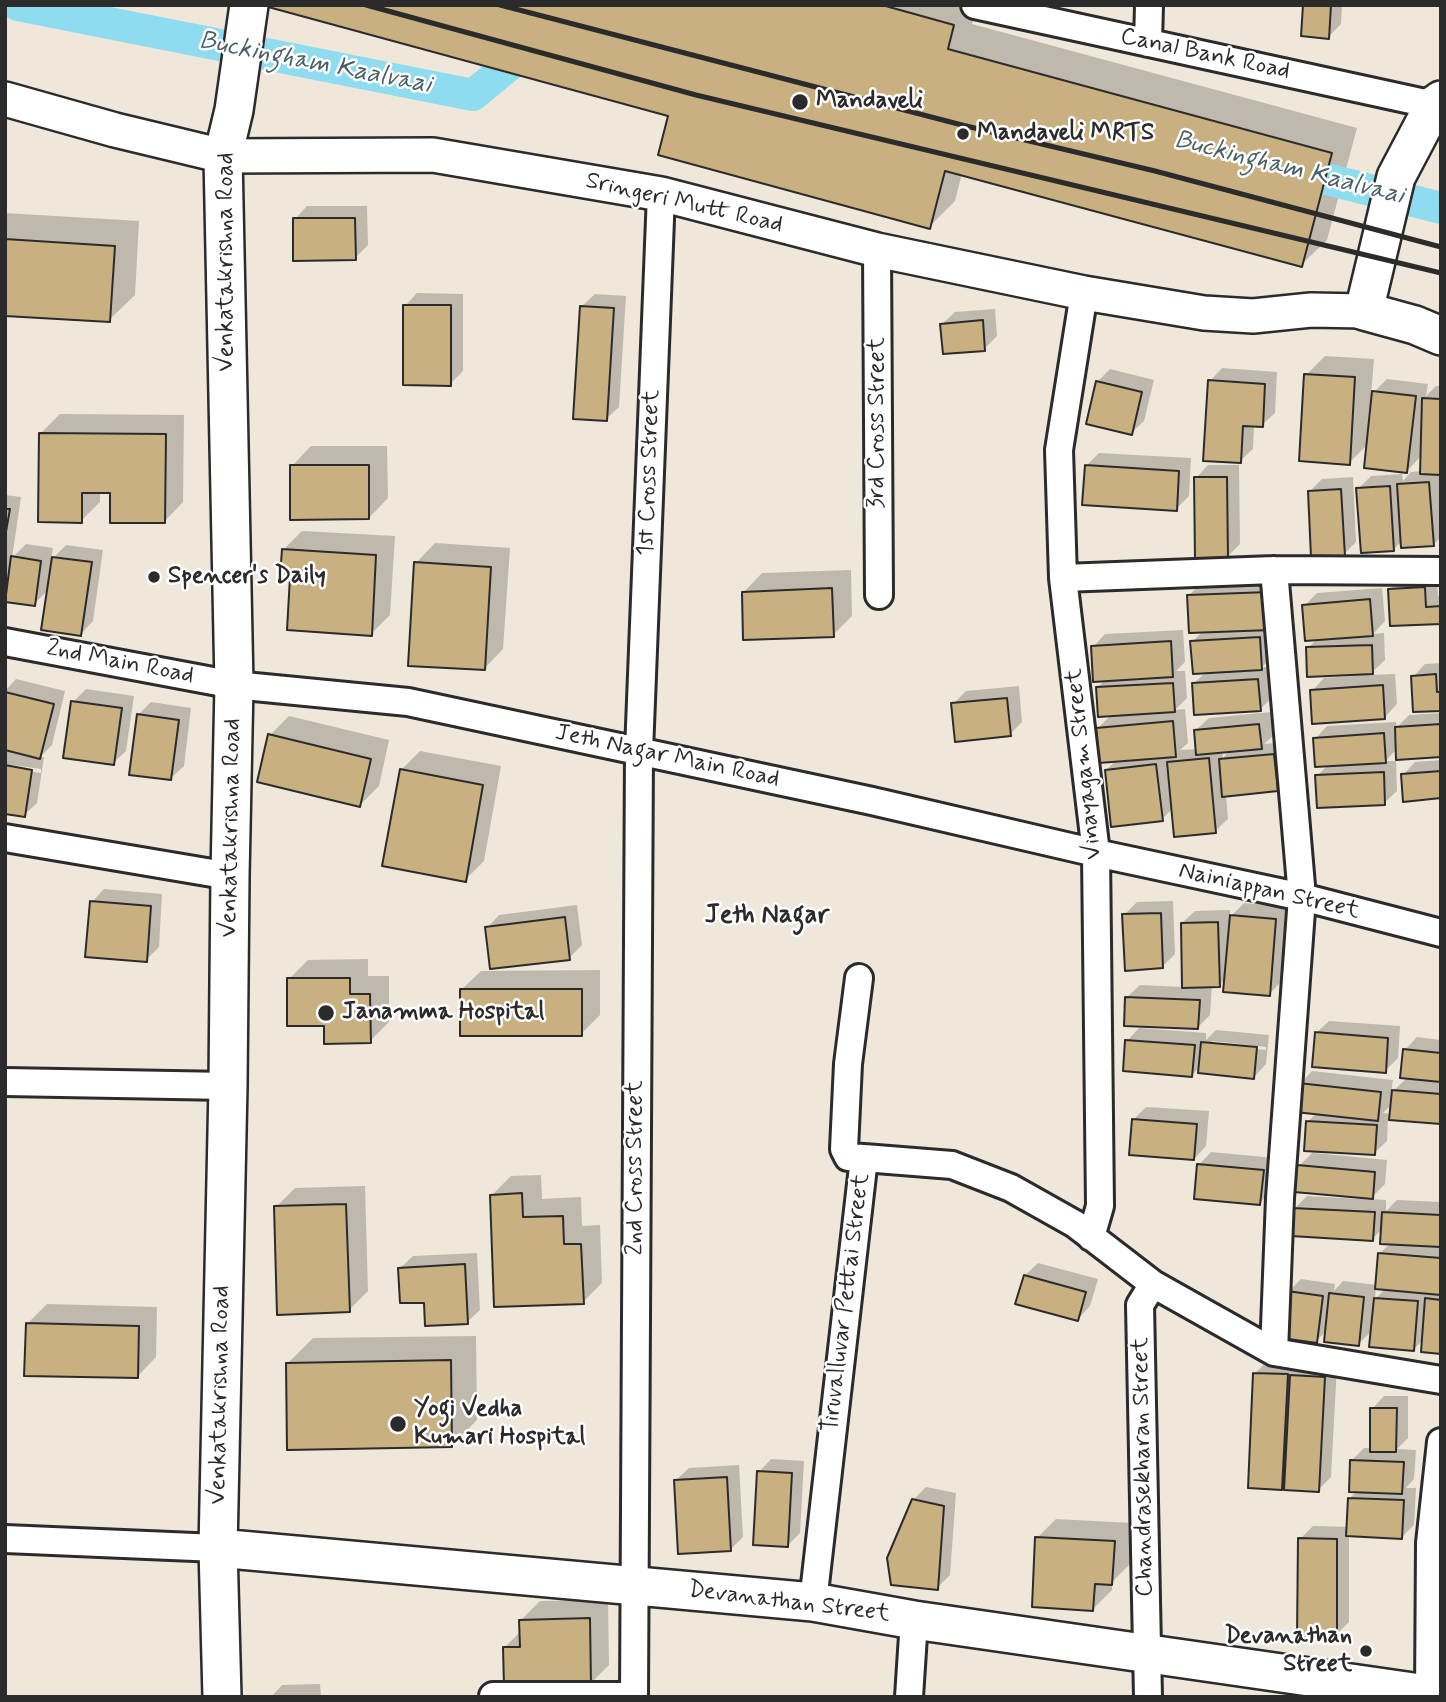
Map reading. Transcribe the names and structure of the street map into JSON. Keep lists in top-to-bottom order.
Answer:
{
  "streets": {
    "main road": ["Venkatakrishna Road", "Devanathan Street"],
    "street": [
      "Canal Bank Road",
      "Sringeri Mutt Road",
      "3rd Cross Street",
      "1st Cross Street",
      "2nd Main Road",
      "Jeth Nagar Main Road",
      "Vinayagam Street",
      "Nainiappan Street",
      "2nd Cross Street",
      "Tiruvalluvar Pettai Street",
      "Chandrasekharan Street"
    ]
  },
  "crossings": [
    ["Sringeri Mutt Road", "Venkatakrishna Road"],
    ["Sringeri Mutt Road", "3rd Cross Street"],
    ["Sringeri Mutt Road", "1st Cross Street"],
    ["Sringeri Mutt Road", "Vinayagam Street"],
    ["Venkatakrishna Road", "2nd Main Road"],
    ["Venkatakrishna Road", "Jeth Nagar Main Road"],
    ["Venkatakrishna Road", "Devanathan Street"],
    ["1st Cross Street", "Jeth Nagar Main Road"],
    ["1st Cross Street", "2nd Cross Street"],
    ["2nd Main Road", "Jeth Nagar Main Road"],
    ["Jeth Nagar Main Road", "Vinayagam Street"],
    ["Jeth Nagar Main Road", "Nainiappan Street"],
    ["Jeth Nagar Main Road", "2nd Cross Street"],
    ["Vinayagam Street", "Nainiappan Street"],
    ["2nd Cross Street", "Devanathan Street"],
    ["Tiruvalluvar Pettai Street", "Devanathan Street"],
    ["Chandrasekharan Street", "Devanathan Street"]
  ],
  "districts": ["Jeth Nagar"],
  "water": ["Buckingham Kaalvaai"],
  "places": [
    "Mandaveli",
    "Mandaveli MRTS",
    "Spencer's Daily",
    "Janamma Hospital",
    "Yogi Vedha Kumari Hospital",
    "Devanathan Street"
  ]
}
